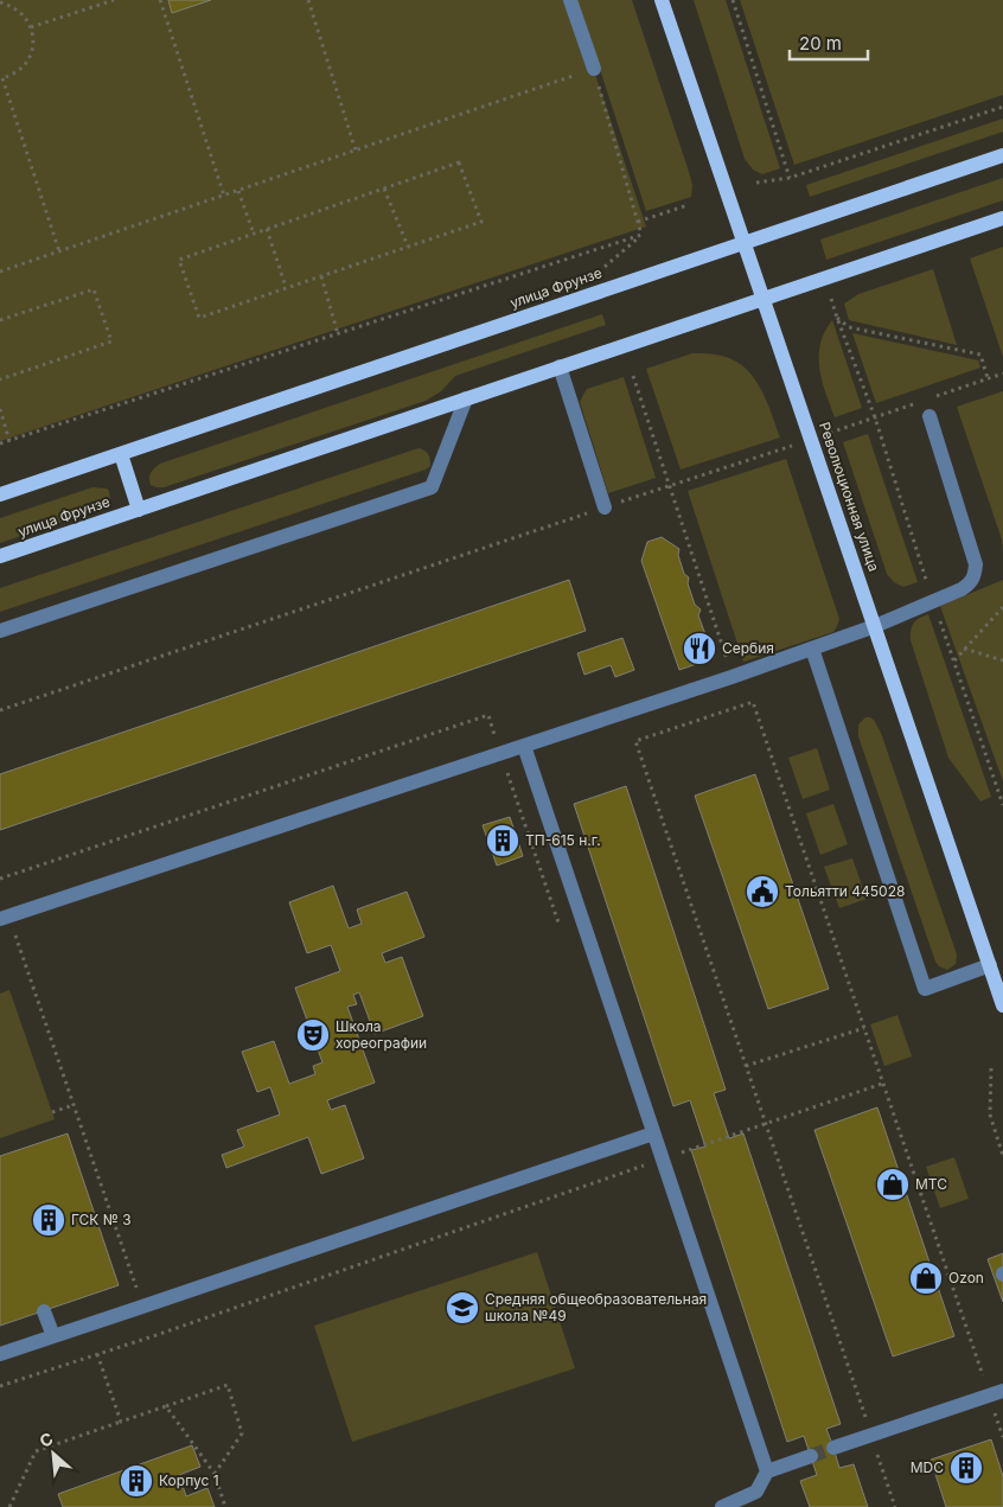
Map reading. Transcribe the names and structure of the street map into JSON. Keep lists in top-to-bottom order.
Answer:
{
  "streets": {
    "main road": ["улица Фрунзе", "Революционная улица"]
  },
  "crossings": [
    ["улица Фрунзе", "Революционная улица"]
  ],
  "places": {
    "restaurant": ["Сербия"],
    "building": [
      "ТП-615 н.г.",
      "ГСК № 3",
      "MDC",
      "Корпус 1"
    ],
    "public building": ["Тольятти 445028"],
    "theatre": ["Школа хореографии"],
    "shop": ["МТС", "Ozon"],
    "school or university": ["Средняя общеобразовательная школа №49"]
  },
  "scale_bar": "20 m",
  "north": "top left"
}
